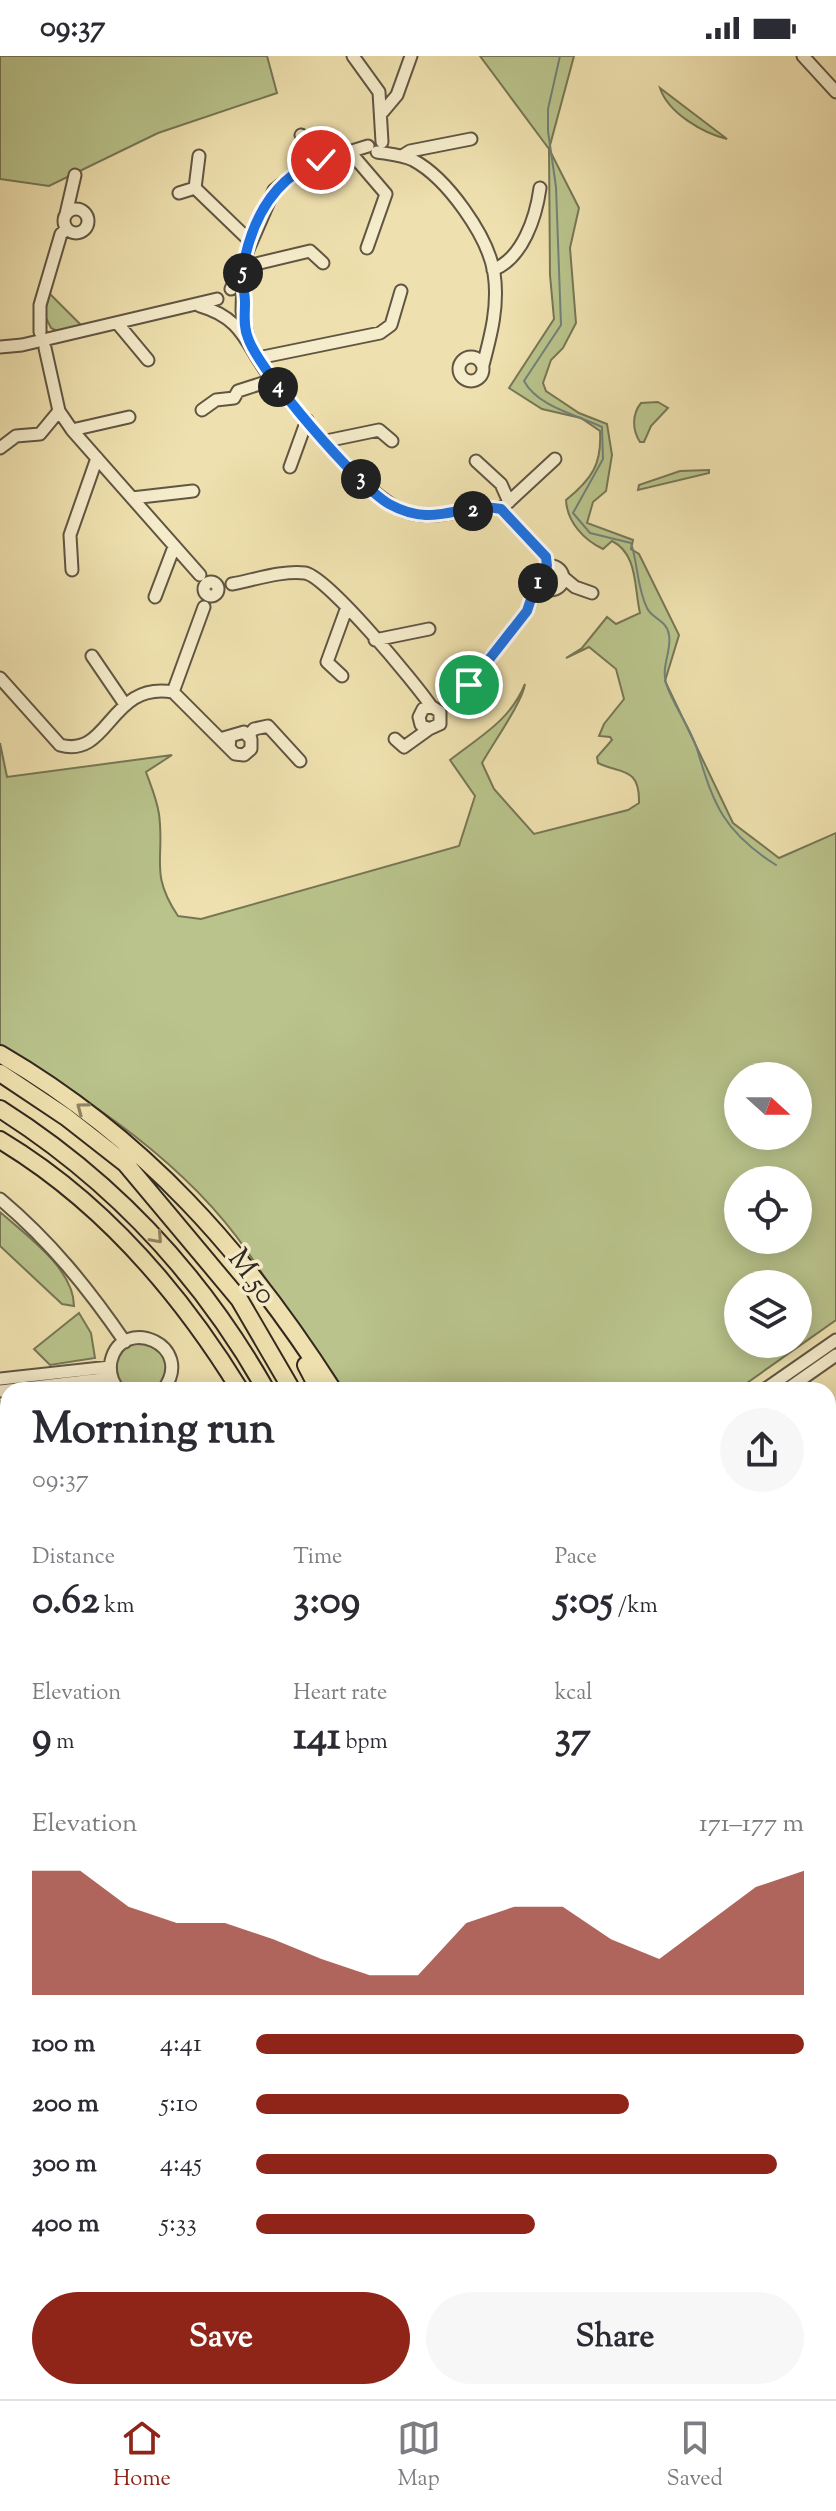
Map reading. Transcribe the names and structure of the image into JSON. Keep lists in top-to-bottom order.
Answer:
{
  "streets": {
    "highway": ["M 50"]
  },
  "north": "right",
  "page": {
    "status": "09:37",
    "pins": [
      "5",
      "4",
      "3",
      "2",
      "1"
    ],
    "heading": ["Morning run", "09:37"],
    "stats": [
      ["Distance", "0.62 km"],
      ["Time", "3:09"],
      ["Pace", "5:05 /km"],
      ["Elevation", "9 m"],
      ["Heart rate", "141 bpm"],
      ["kcal", "37"]
    ],
    "chart": ["Elevation", "171–177 m"],
    "list": [
      {
        "name": "100 m",
        "note": "4:41"
      },
      {
        "name": "200 m",
        "note": "5:10"
      },
      {
        "name": "300 m",
        "note": "4:45"
      },
      {
        "name": "400 m",
        "note": "5:33"
      }
    ],
    "buttons": ["Save", "Share"],
    "tabs": ["Home", "Map", "Saved"]
  }
}
